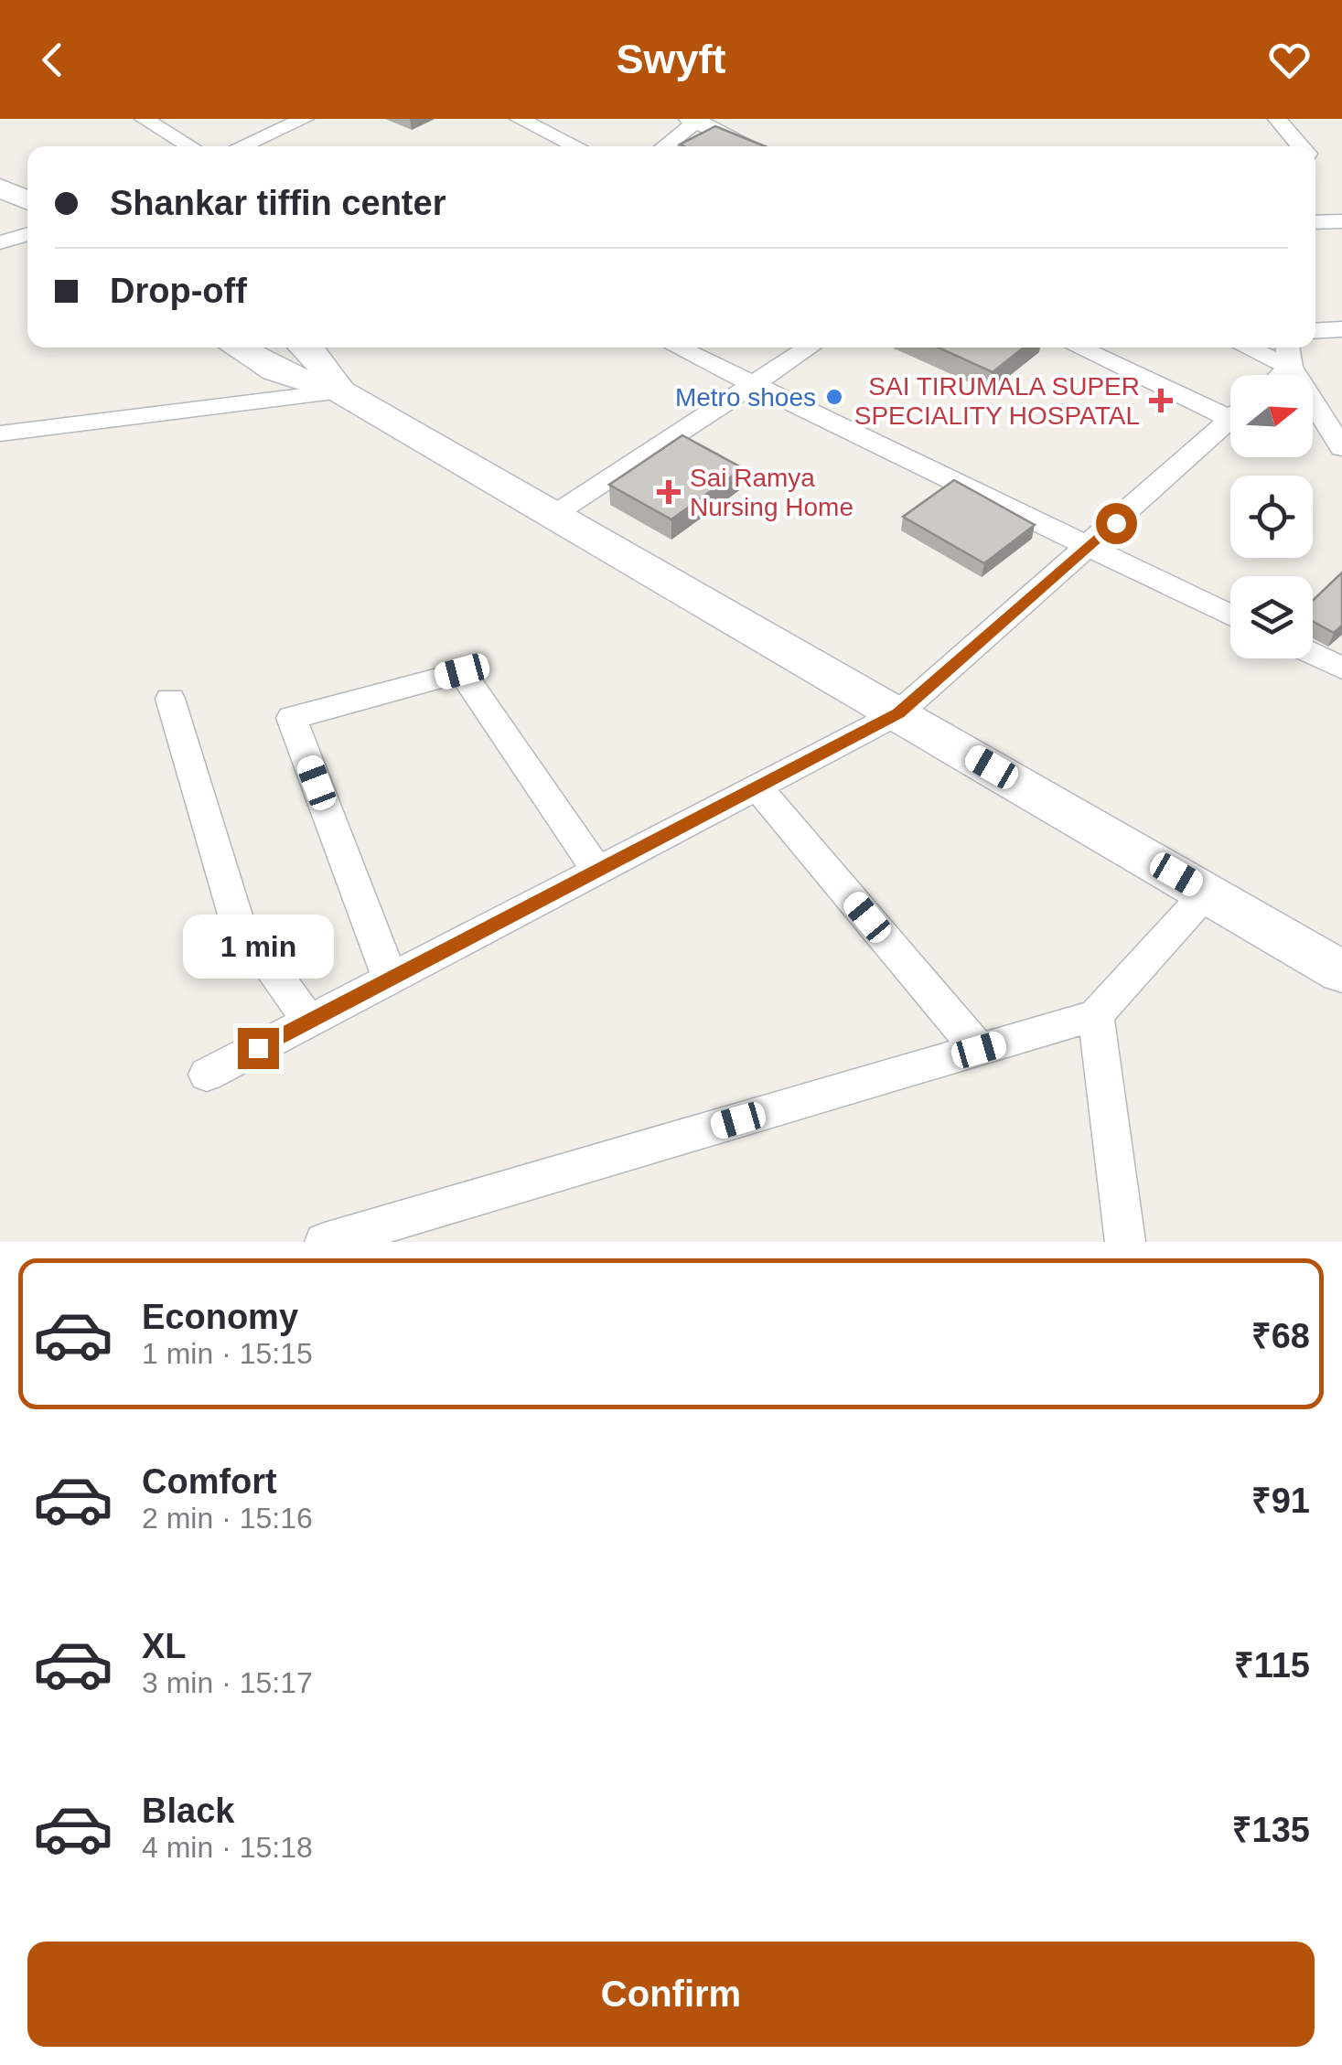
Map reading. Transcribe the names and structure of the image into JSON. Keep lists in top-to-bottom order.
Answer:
{
  "places": {
    "other": ["Metro shoes"],
    "health": ["SAI TIRUMALA SUPER SPECIALITY HOSPATAL", "Sai Ramya Nursing Home"]
  },
  "north": "right",
  "page": {
    "header": "Swyft",
    "banner": ["Shankar tiffin center", "Drop-off"],
    "bubble": "1 min",
    "list": [
      {
        "name": "Economy",
        "note": "1 min · 15:15",
        "value": "₹68"
      },
      {
        "name": "Comfort",
        "note": "2 min · 15:16",
        "value": "₹91"
      },
      {
        "name": "XL",
        "note": "3 min · 15:17",
        "value": "₹115"
      },
      {
        "name": "Black",
        "note": "4 min · 15:18",
        "value": "₹135"
      }
    ],
    "buttons": "Confirm"
  }
}
